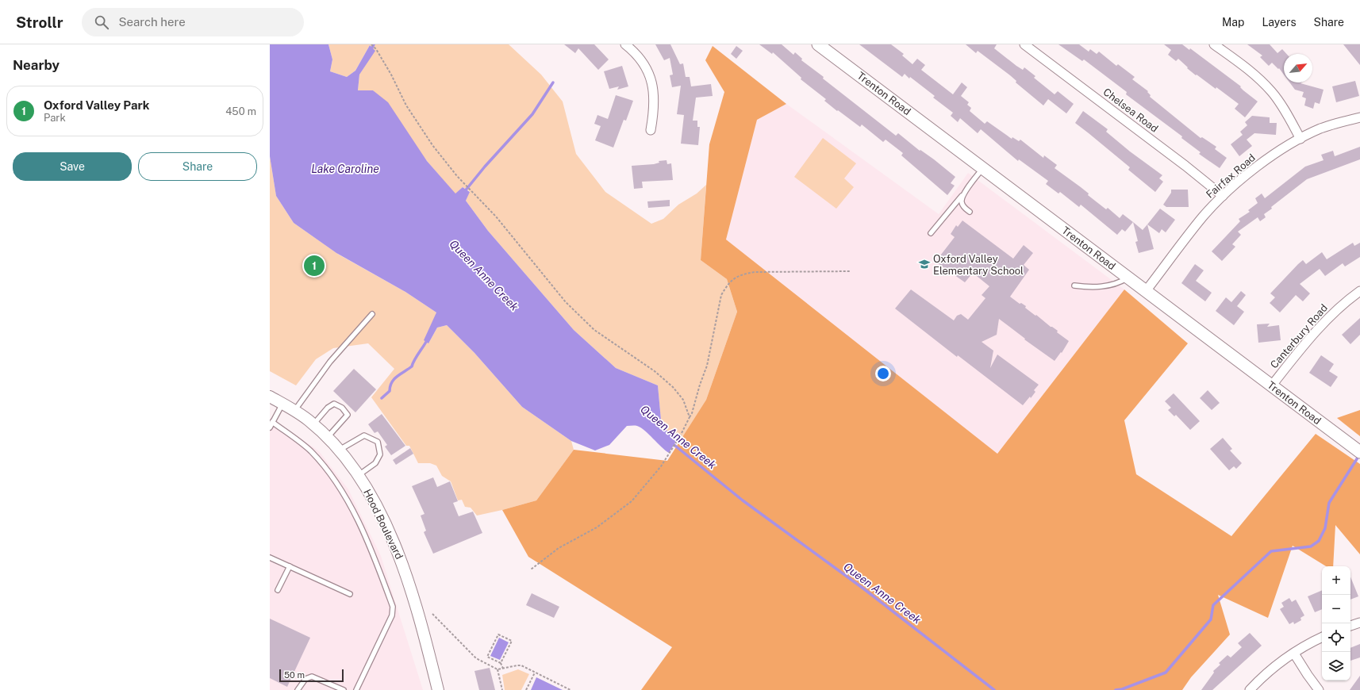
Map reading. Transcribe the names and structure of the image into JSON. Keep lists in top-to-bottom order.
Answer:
{
  "streets": {
    "main road": ["Trenton Road"],
    "street": [
      "Chelsea Road",
      "Fairfax Road",
      "Canterbury Road",
      "Hood Boulevard"
    ]
  },
  "crossings": [
    ["Trenton Road", "Fairfax Road"],
    ["Trenton Road", "Canterbury Road"],
    ["Chelsea Road", "Fairfax Road"]
  ],
  "water": ["Lake Caroline", "Queen Anne Creek"],
  "places": {
    "school or university": ["Oxford Valley Elementary School"]
  },
  "scale_bar": "50 m",
  "north": "top right",
  "page": {
    "header": "Strollr",
    "search": "Search here",
    "nav": ["Map", "Layers", "Share"],
    "heading": "Nearby",
    "list": [
      {
        "mark": "1",
        "name": "Oxford Valley Park",
        "note": "Park",
        "value": "450 m"
      }
    ],
    "buttons": ["Save", "Share"],
    "pins": "1",
    "map_buttons": ["+", "−"],
    "scale": "50 m"
  }
}
